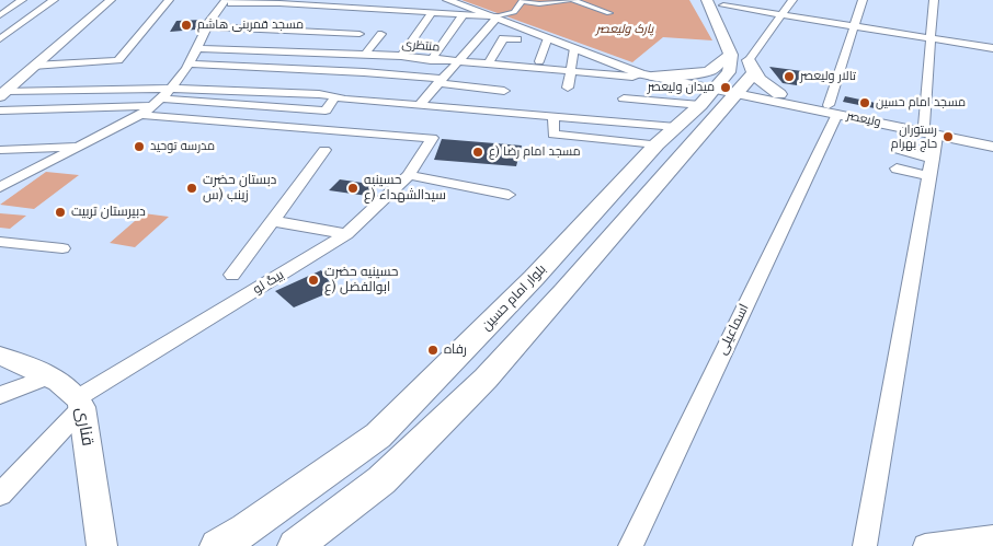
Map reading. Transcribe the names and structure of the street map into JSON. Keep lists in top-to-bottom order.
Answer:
{
  "streets": {
    "main road": ["بلوار امام حسین"],
    "street": [
      "منتظری",
      "ولیعصر",
      "بیگ لو",
      "اسماعیلی",
      "قناری"
    ]
  },
  "crossings": [
    ["منتظری", "ولیعصر"],
    ["ولیعصر", "بلوار امام حسین"],
    ["ولیعصر", "اسماعیلی"],
    ["بیگ لو", "قناری"]
  ],
  "parks": ["پارک ولیعصر"],
  "places": [
    "مسجد قمربنی هاشم",
    "تالار ولیعصر",
    "میدان ولیعصر",
    "مسجد امام حسین",
    "رستوران حاج بهرام",
    "مدرسه توحید",
    "مسجد امام رضا (ع",
    "دبستان حضرت زینب (س",
    "حسینیه سیدالشهداء (ع",
    "دبیرستان تربیت",
    "حسینیه حضرت ابوالفضل (ع",
    "رفاه"
  ]
}
